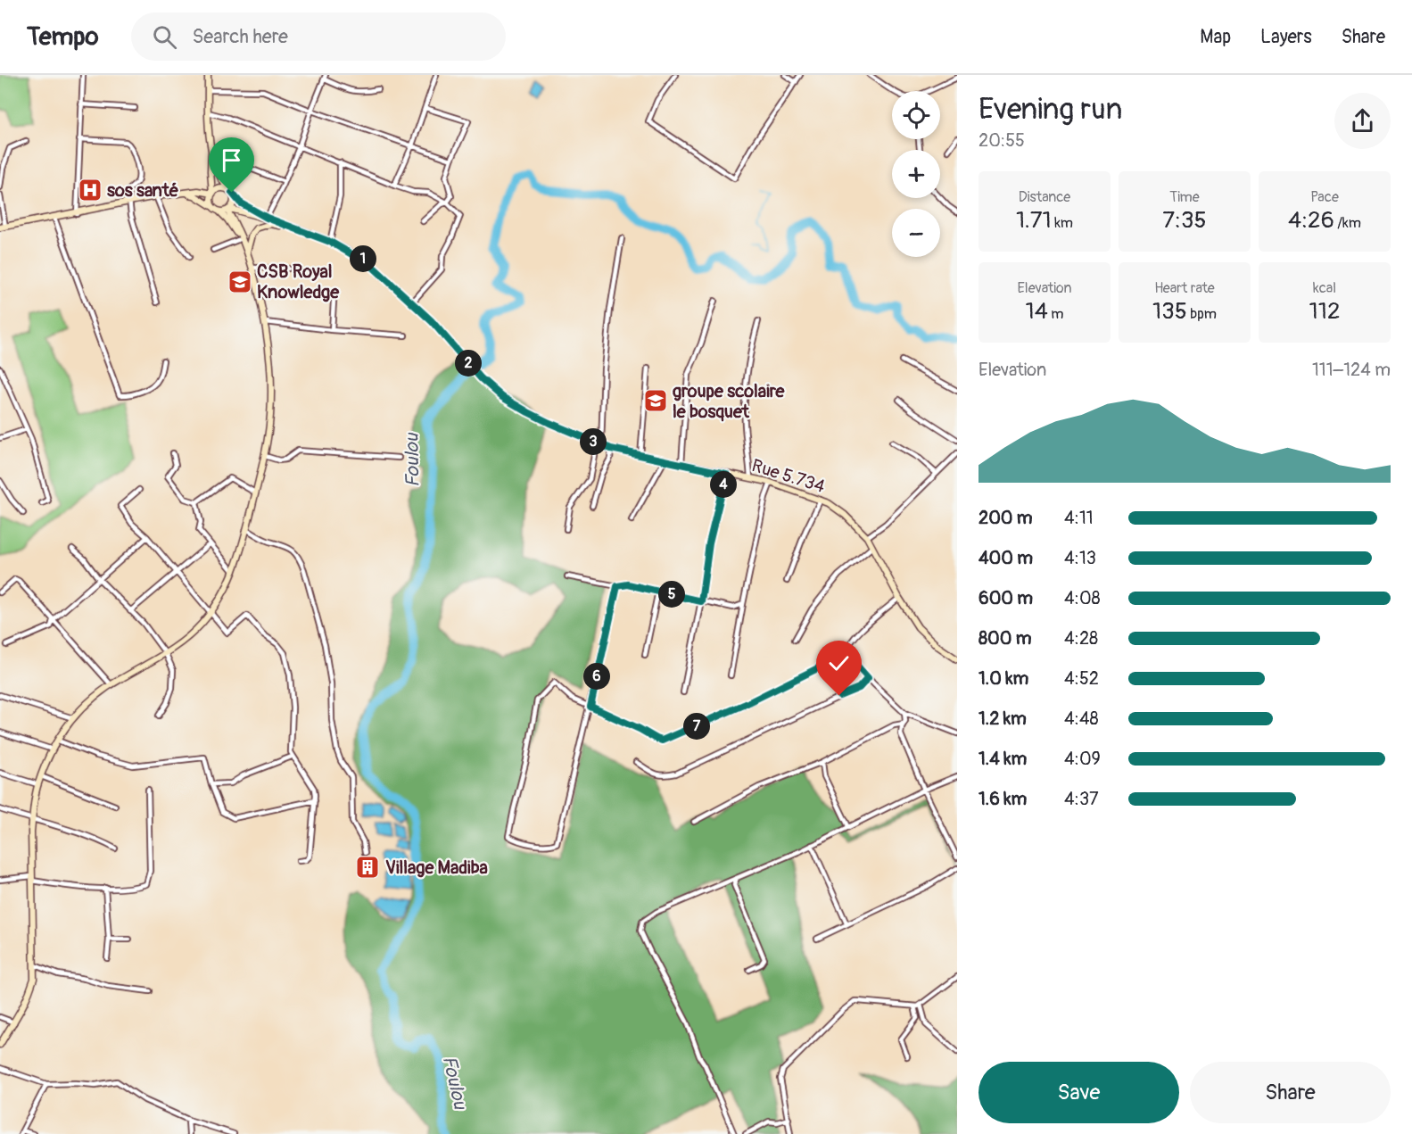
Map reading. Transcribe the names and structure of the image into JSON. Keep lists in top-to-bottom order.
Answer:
{
  "streets": {
    "street": ["Rue 5.734"]
  },
  "water": ["Foulou"],
  "places": {
    "hospital": ["sos santé"],
    "school or university": ["CSB Royal Knowledge", "groupe scolaire le bosquet"],
    "building": ["Village Madiba"]
  },
  "page": {
    "header": "Tempo",
    "search": "Search here",
    "nav": ["Map", "Layers", "Share"],
    "heading": ["Evening run", "20:55"],
    "map_buttons": ["+", "−"],
    "stats": [
      ["Distance", "1.71 km"],
      ["Time", "7:35"],
      ["Pace", "4:26 /km"],
      ["Elevation", "14 m"],
      ["Heart rate", "135 bpm"],
      ["kcal", "112"]
    ],
    "pins": [
      "1",
      "2",
      "3",
      "4",
      "5",
      "6",
      "7"
    ],
    "chart": ["Elevation", "111–124 m"],
    "list": [
      {
        "name": "200 m",
        "note": "4:11"
      },
      {
        "name": "400 m",
        "note": "4:13"
      },
      {
        "name": "600 m",
        "note": "4:08"
      },
      {
        "name": "800 m",
        "note": "4:28"
      },
      {
        "name": "1.0 km",
        "note": "4:52"
      },
      {
        "name": "1.2 km",
        "note": "4:48"
      },
      {
        "name": "1.4 km",
        "note": "4:09"
      },
      {
        "name": "1.6 km",
        "note": "4:37"
      }
    ],
    "buttons": ["Save", "Share"]
  }
}
